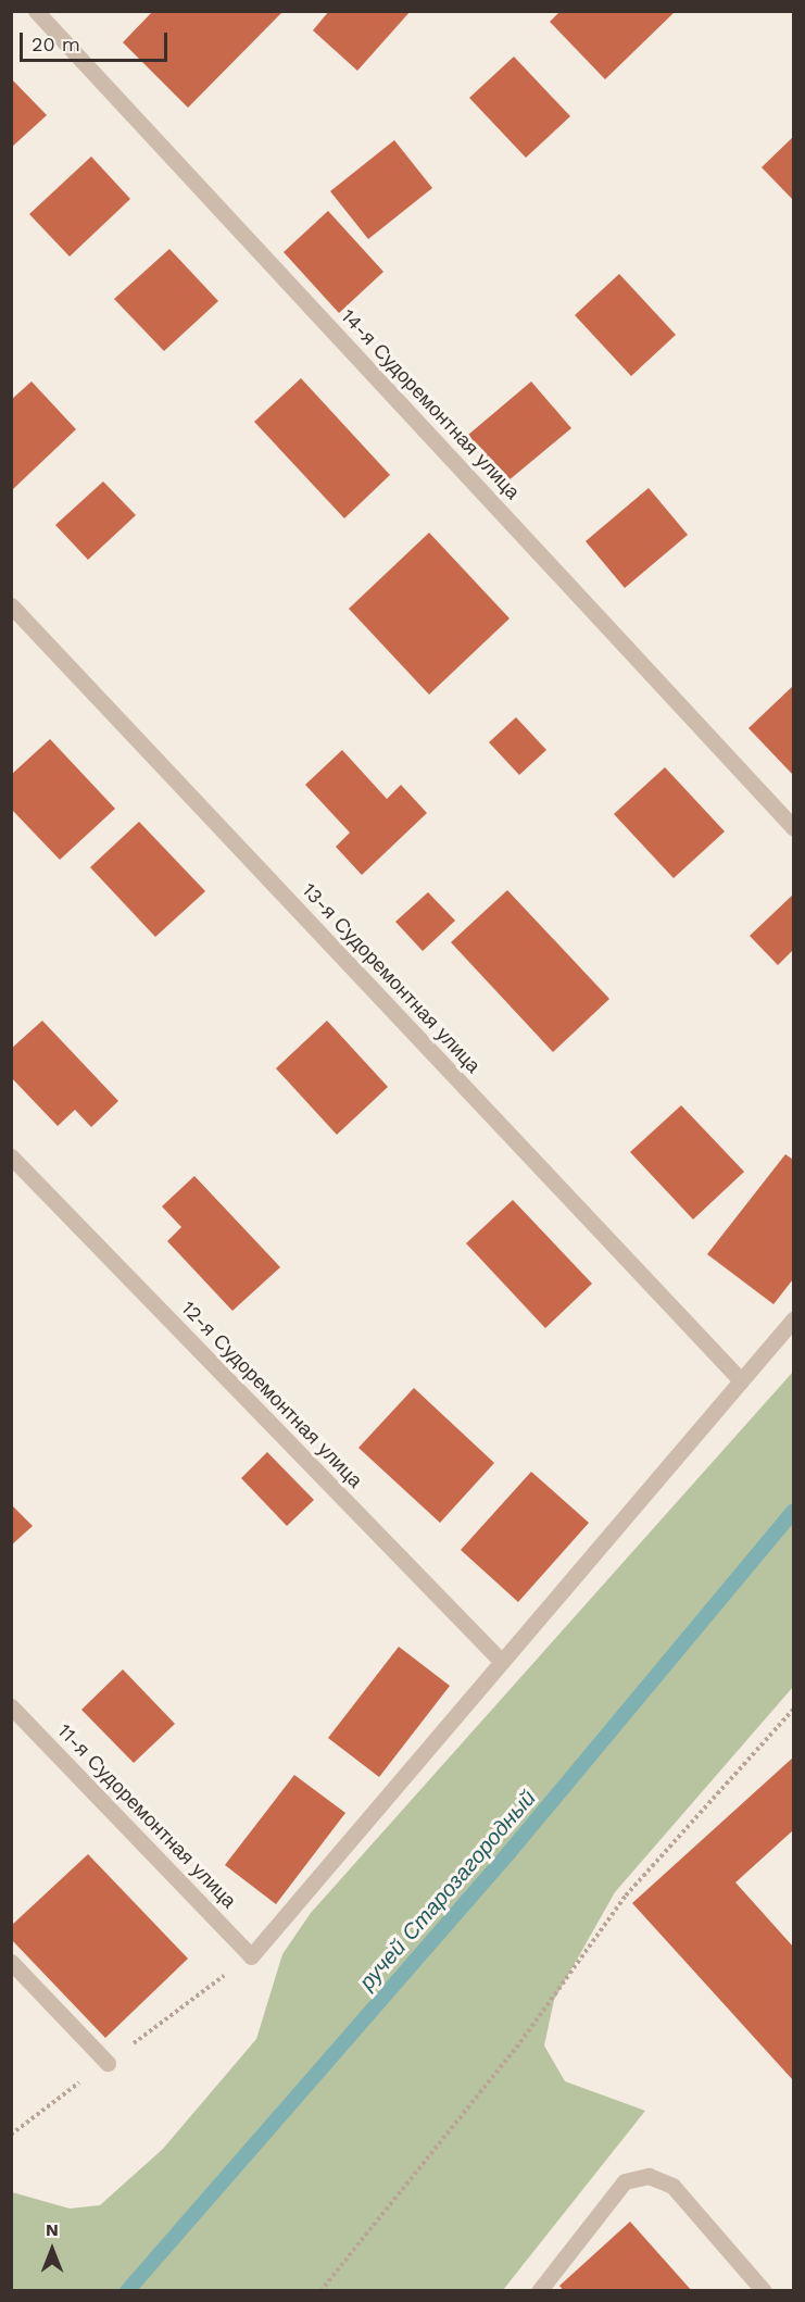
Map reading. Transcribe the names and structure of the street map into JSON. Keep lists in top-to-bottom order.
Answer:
{
  "streets": {
    "street": [
      "14-я Судоремонтная улица",
      "13-я Судоремонтная улица",
      "12-я Судоремонтная улица",
      "11-я Судоремонтная улица"
    ]
  },
  "crossings": [
    ["12-я Судоремонтная улица", "11-я Судоремонтная улица"]
  ],
  "water": ["ручей Старозагородный"],
  "scale_bar": "20 m",
  "north": "top"
}
